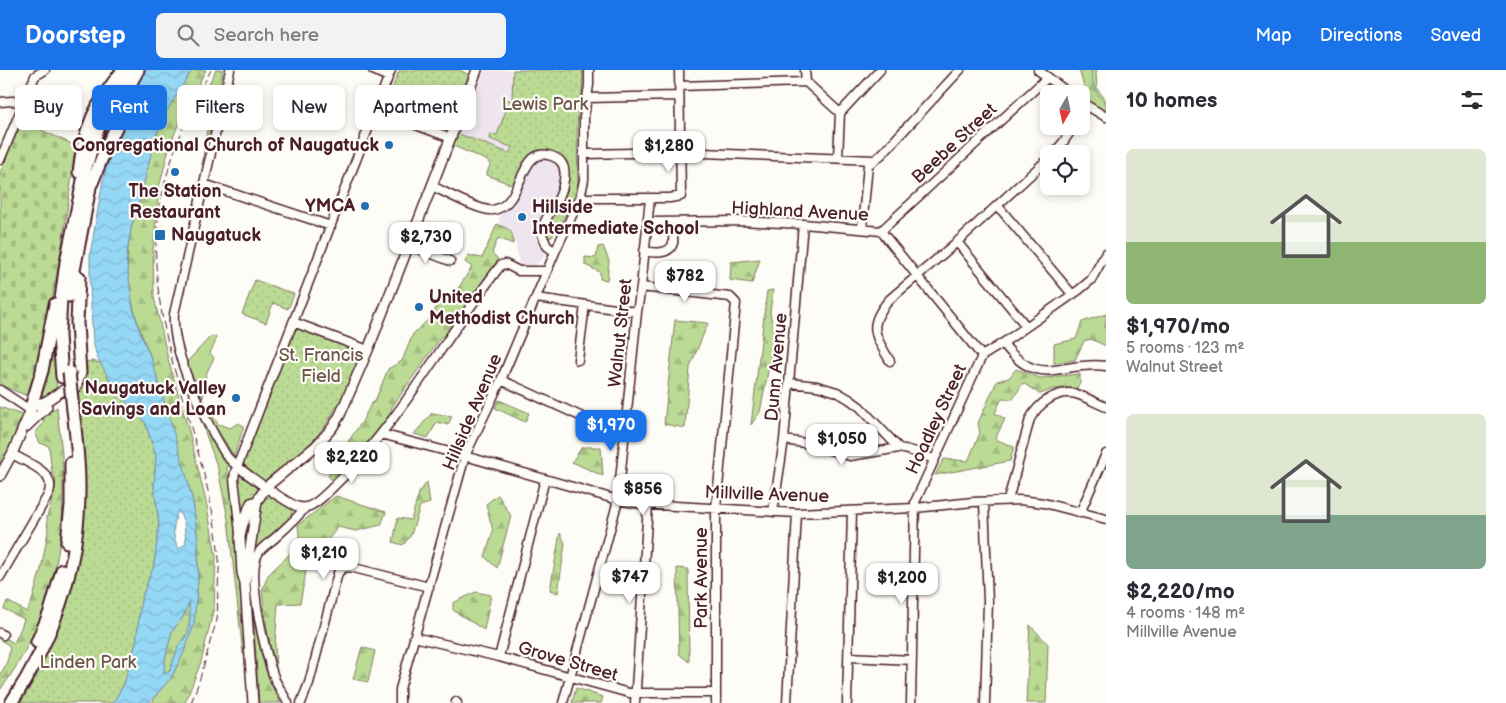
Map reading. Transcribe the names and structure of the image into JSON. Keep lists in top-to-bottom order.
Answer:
{
  "streets": {
    "street": [
      "Beebe Street",
      "Highland Avenue",
      "Walnut Street",
      "Dunn Avenue",
      "Hillside Avenue",
      "Hoadley Street",
      "Millville Avenue",
      "Park Avenue",
      "Grove Street"
    ]
  },
  "crossings": [
    ["Beebe Street", "Highland Avenue"],
    ["Highland Avenue", "Walnut Street"],
    ["Highland Avenue", "Dunn Avenue"],
    ["Highland Avenue", "Hoadley Street"],
    ["Walnut Street", "Millville Avenue"],
    ["Walnut Street", "Park Avenue"],
    ["Walnut Street", "Grove Street"],
    ["Dunn Avenue", "Millville Avenue"],
    ["Hillside Avenue", "Millville Avenue"],
    ["Hillside Avenue", "Grove Street"],
    ["Hoadley Street", "Millville Avenue"],
    ["Millville Avenue", "Park Avenue"],
    ["Park Avenue", "Grove Street"]
  ],
  "parks": ["Lewis Park", "St. Francis Field", "Linden Park"],
  "places": {
    "other": [
      "Congregational Church of Naugatuck",
      "The Station Restaurant",
      "YMCA",
      "Hillside Intermediate School",
      "United Methodist Church",
      "Naugatuck Valley Savings and Loan"
    ],
    "transit": ["Naugatuck"]
  },
  "north": "bottom",
  "page": {
    "header": "Doorstep",
    "search": "Search here",
    "nav": ["Map", "Directions", "Saved"],
    "heading": "10 homes",
    "chip": [
      "Buy",
      "Rent",
      "Filters",
      "New",
      "Apartment"
    ],
    "list": [
      {
        "name": "$1,970/mo",
        "note": "5 rooms · 123 m² · Walnut Street"
      },
      {
        "name": "$2,220/mo",
        "note": "4 rooms · 148 m² · Millville Avenue"
      }
    ],
    "price": [
      "$1,280",
      "$2,730",
      "$782",
      "$1,970",
      "$1,050",
      "$2,220",
      "$856",
      "$1,210",
      "$747",
      "$1,200"
    ]
  }
}
